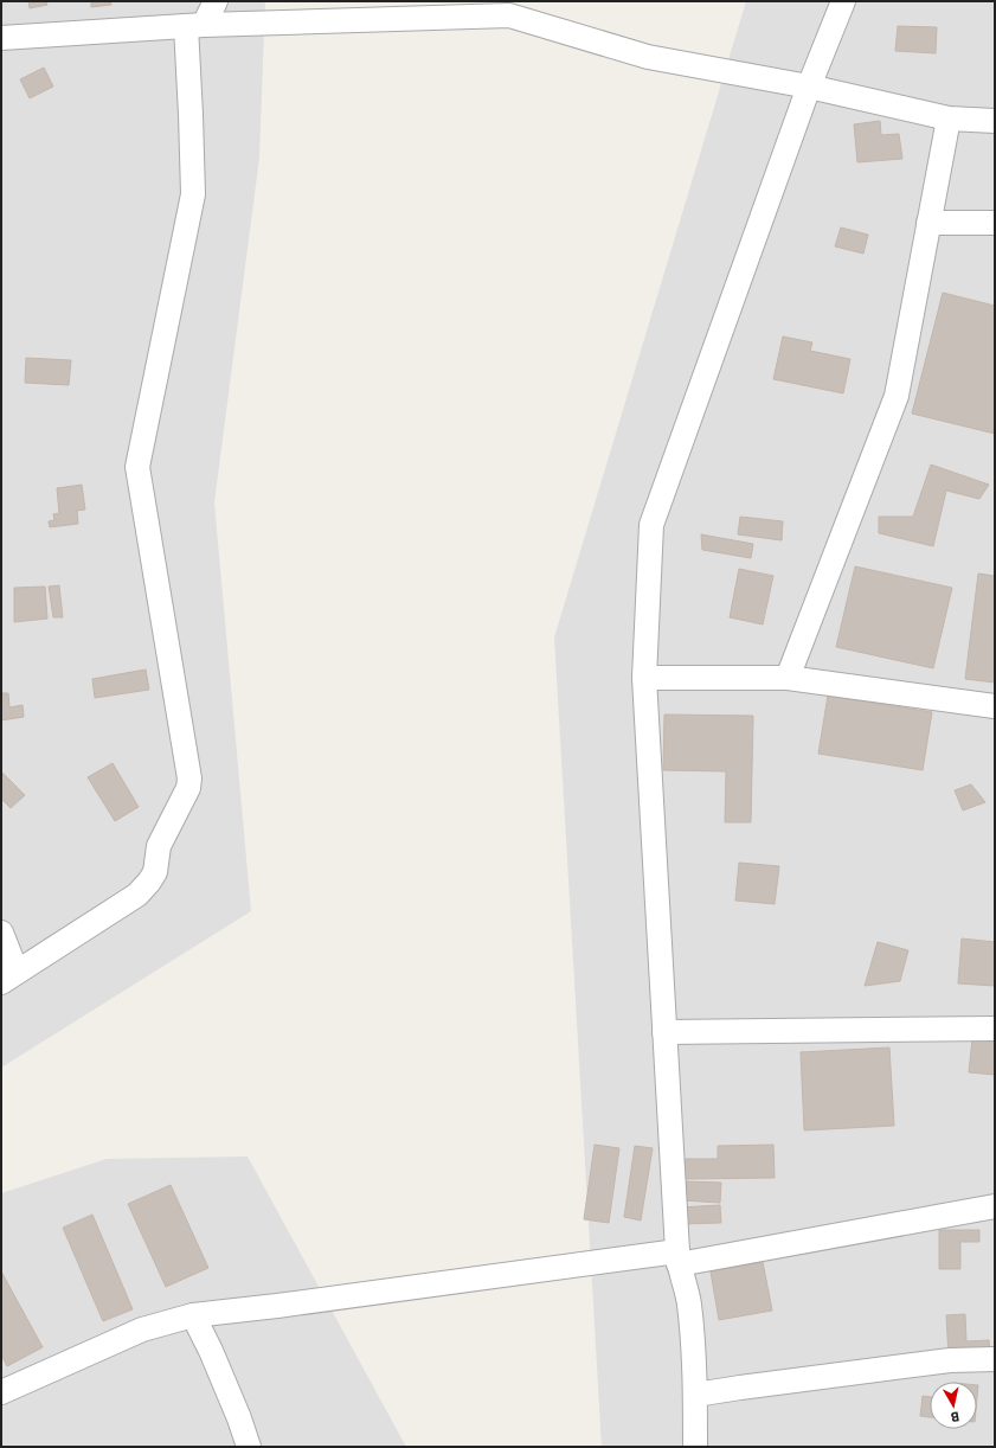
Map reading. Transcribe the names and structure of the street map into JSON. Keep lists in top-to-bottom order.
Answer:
{
  "north": "bottom"
}
